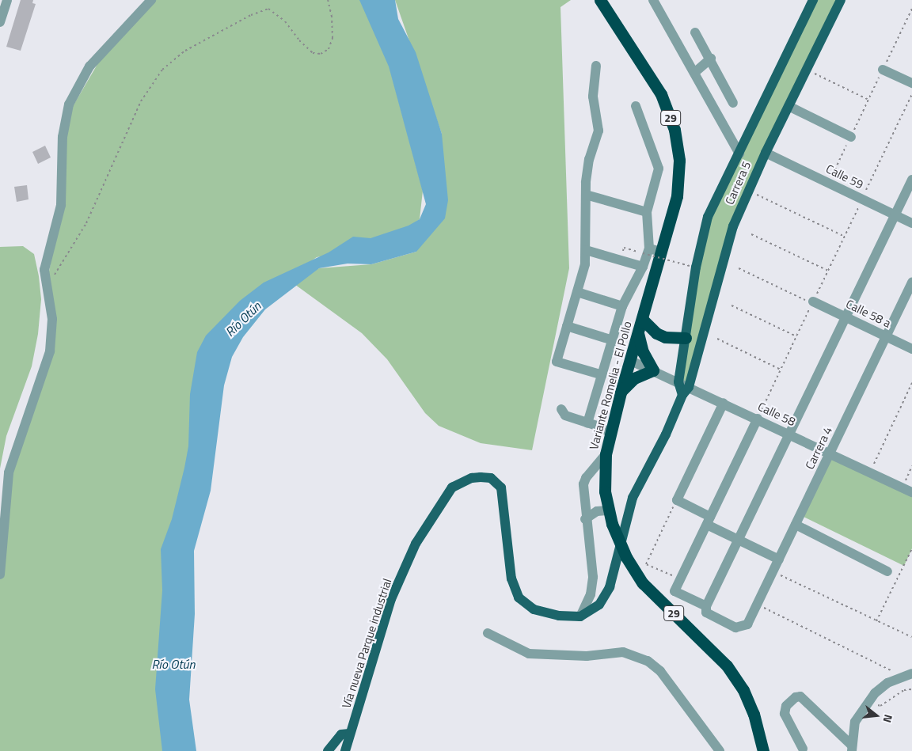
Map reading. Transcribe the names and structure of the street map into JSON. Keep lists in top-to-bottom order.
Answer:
{
  "streets": {
    "highway": ["29", "Variante Romelia - El Pollo"],
    "main road": ["Carrera 5", "Vía nueva Parque industrial"],
    "street": [
      "Calle 59",
      "Calle 58 a",
      "Calle 58",
      "Carrera 4"
    ]
  },
  "crossings": [
    ["Calle 59", "Carrera 5"],
    ["Carrera 5", "Calle 58"],
    ["Calle 58 a", "Carrera 4"],
    ["Variante Romelia - El Pollo", "Calle 58"],
    ["Calle 58", "Carrera 4"]
  ],
  "water": ["Río Otún"],
  "north": "right"
}
